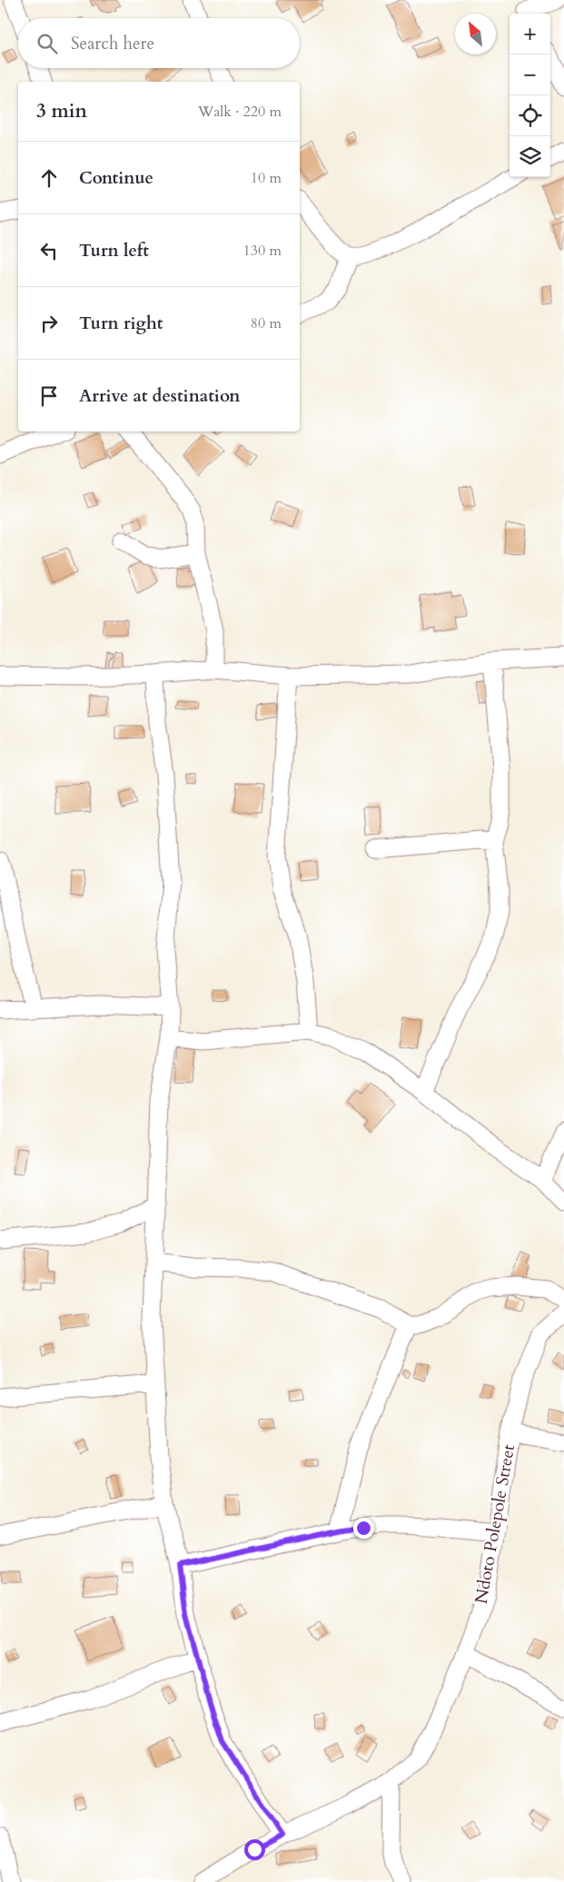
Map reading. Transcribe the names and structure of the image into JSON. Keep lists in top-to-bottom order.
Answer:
{
  "streets": {
    "street": ["Ndoto Polepole Street"]
  },
  "north": "top left",
  "page": {
    "map_buttons": ["+", "−"],
    "search": "Search here",
    "heading": ["3 min", "Walk · 220 m"],
    "list": [
      ["Continue", "10 m"],
      ["Turn left", "130 m"],
      ["Turn right", "80 m"],
      "Arrive at destination"
    ]
  }
}
